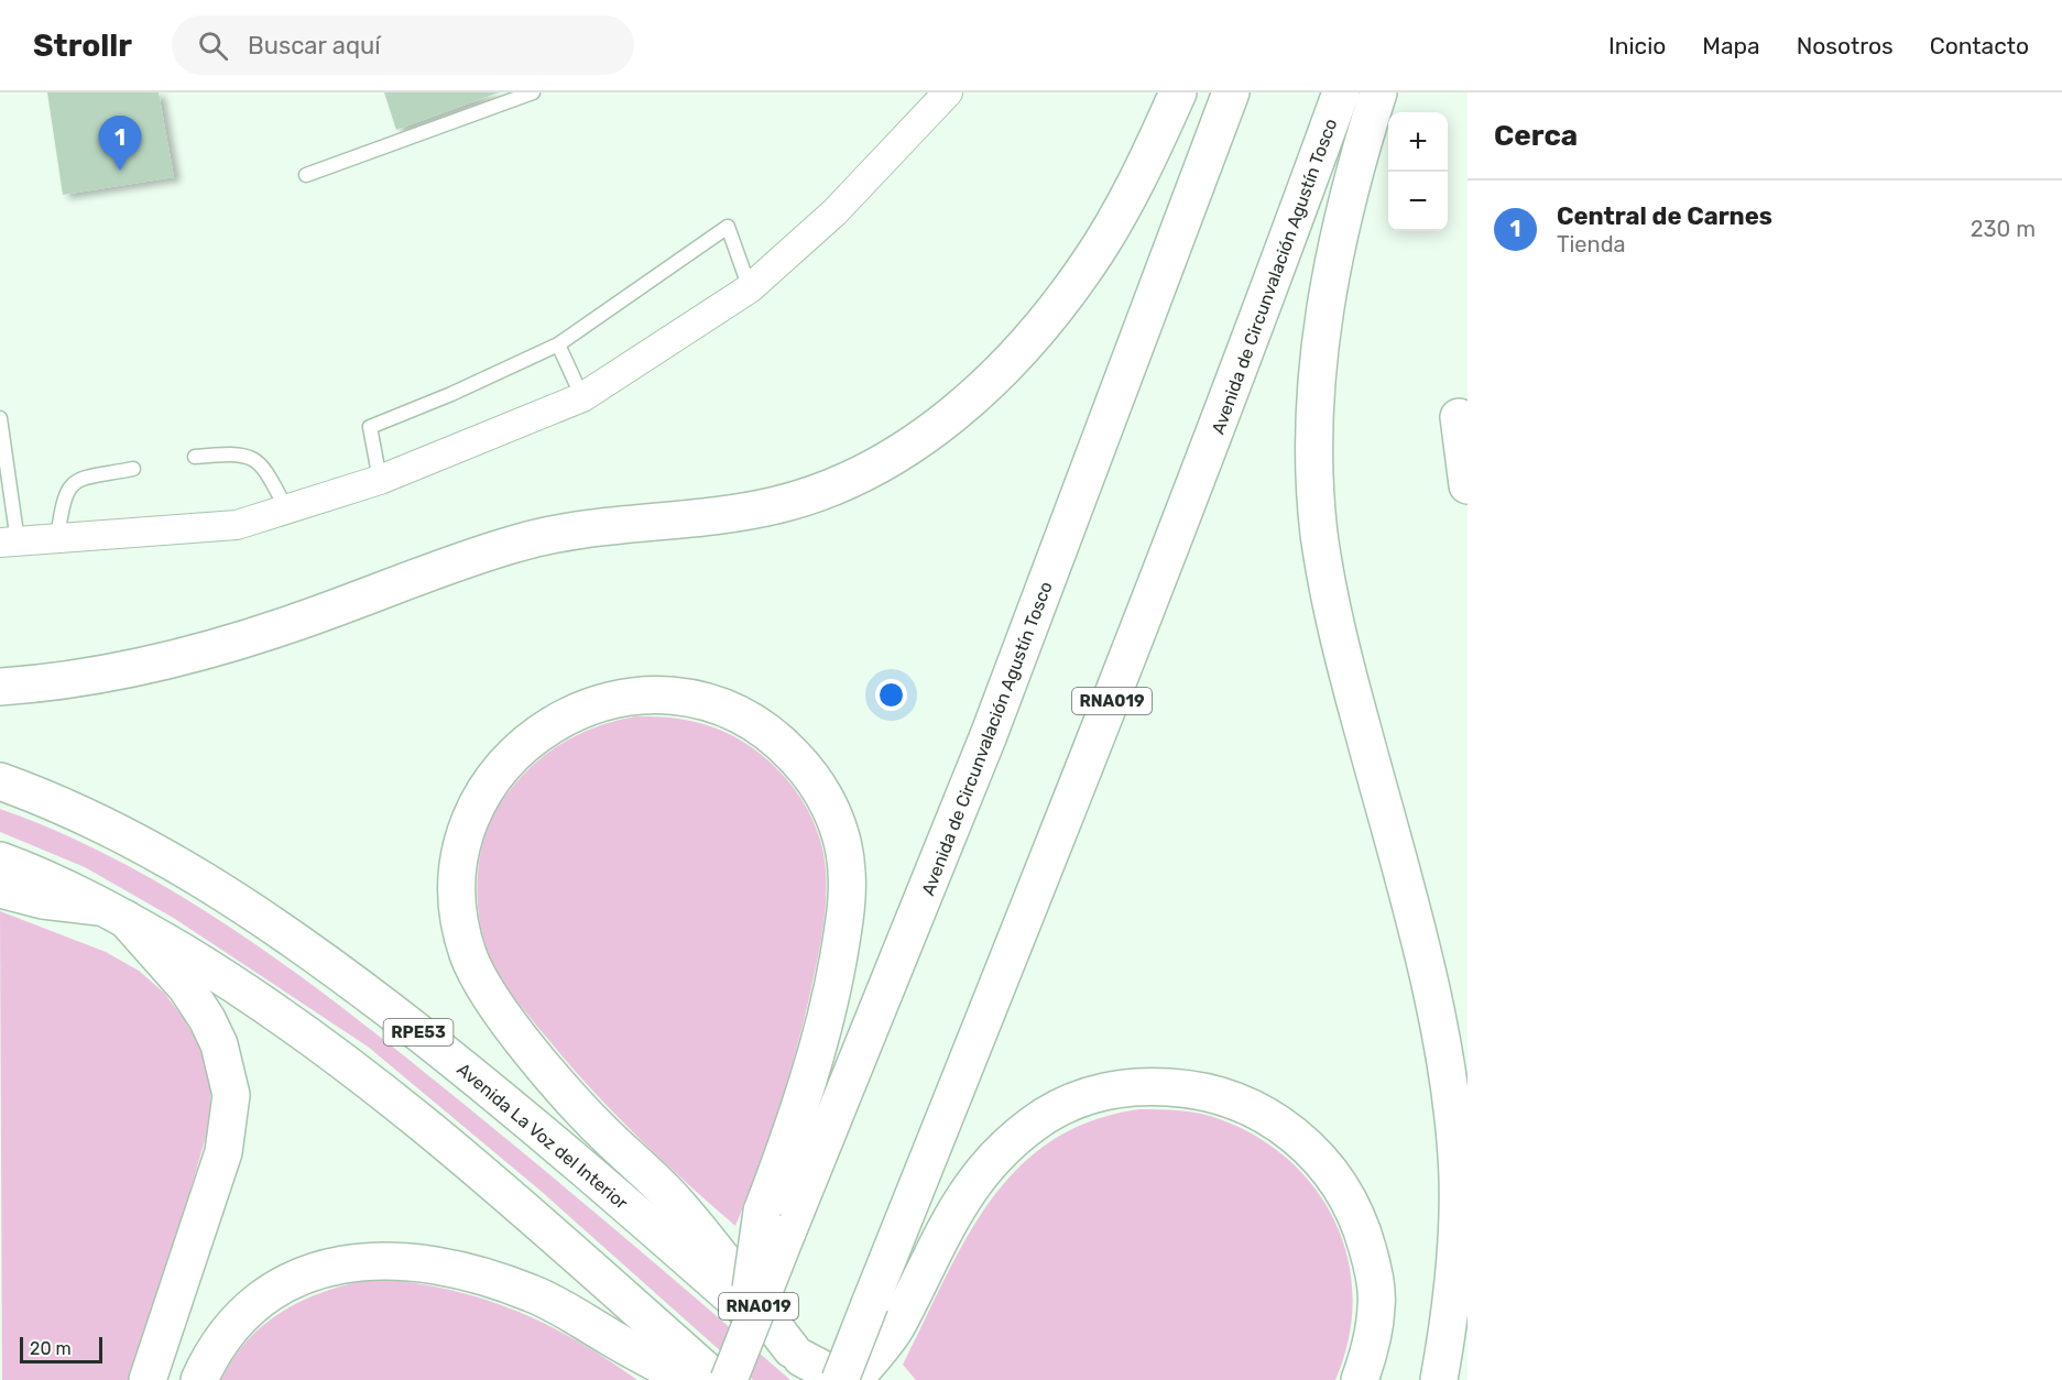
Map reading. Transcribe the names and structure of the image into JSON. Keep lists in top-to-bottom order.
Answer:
{
  "streets": {
    "main road": [
      "Avenida de Circunvalación Agustín Tosco",
      "RNA019",
      "RPE53",
      "Avenida La Voz del Interior"
    ]
  },
  "scale_bar": "20 m",
  "page": {
    "header": "Strollr",
    "search": "Buscar aquí",
    "nav": [
      "Inicio",
      "Mapa",
      "Nosotros",
      "Contacto"
    ],
    "heading": "Cerca",
    "map_buttons": ["+", "−"],
    "pins": "1",
    "list": [
      {
        "mark": "1",
        "name": "Central de Carnes",
        "note": "Tienda",
        "value": "230 m"
      }
    ],
    "scale": "20 m"
  }
}
